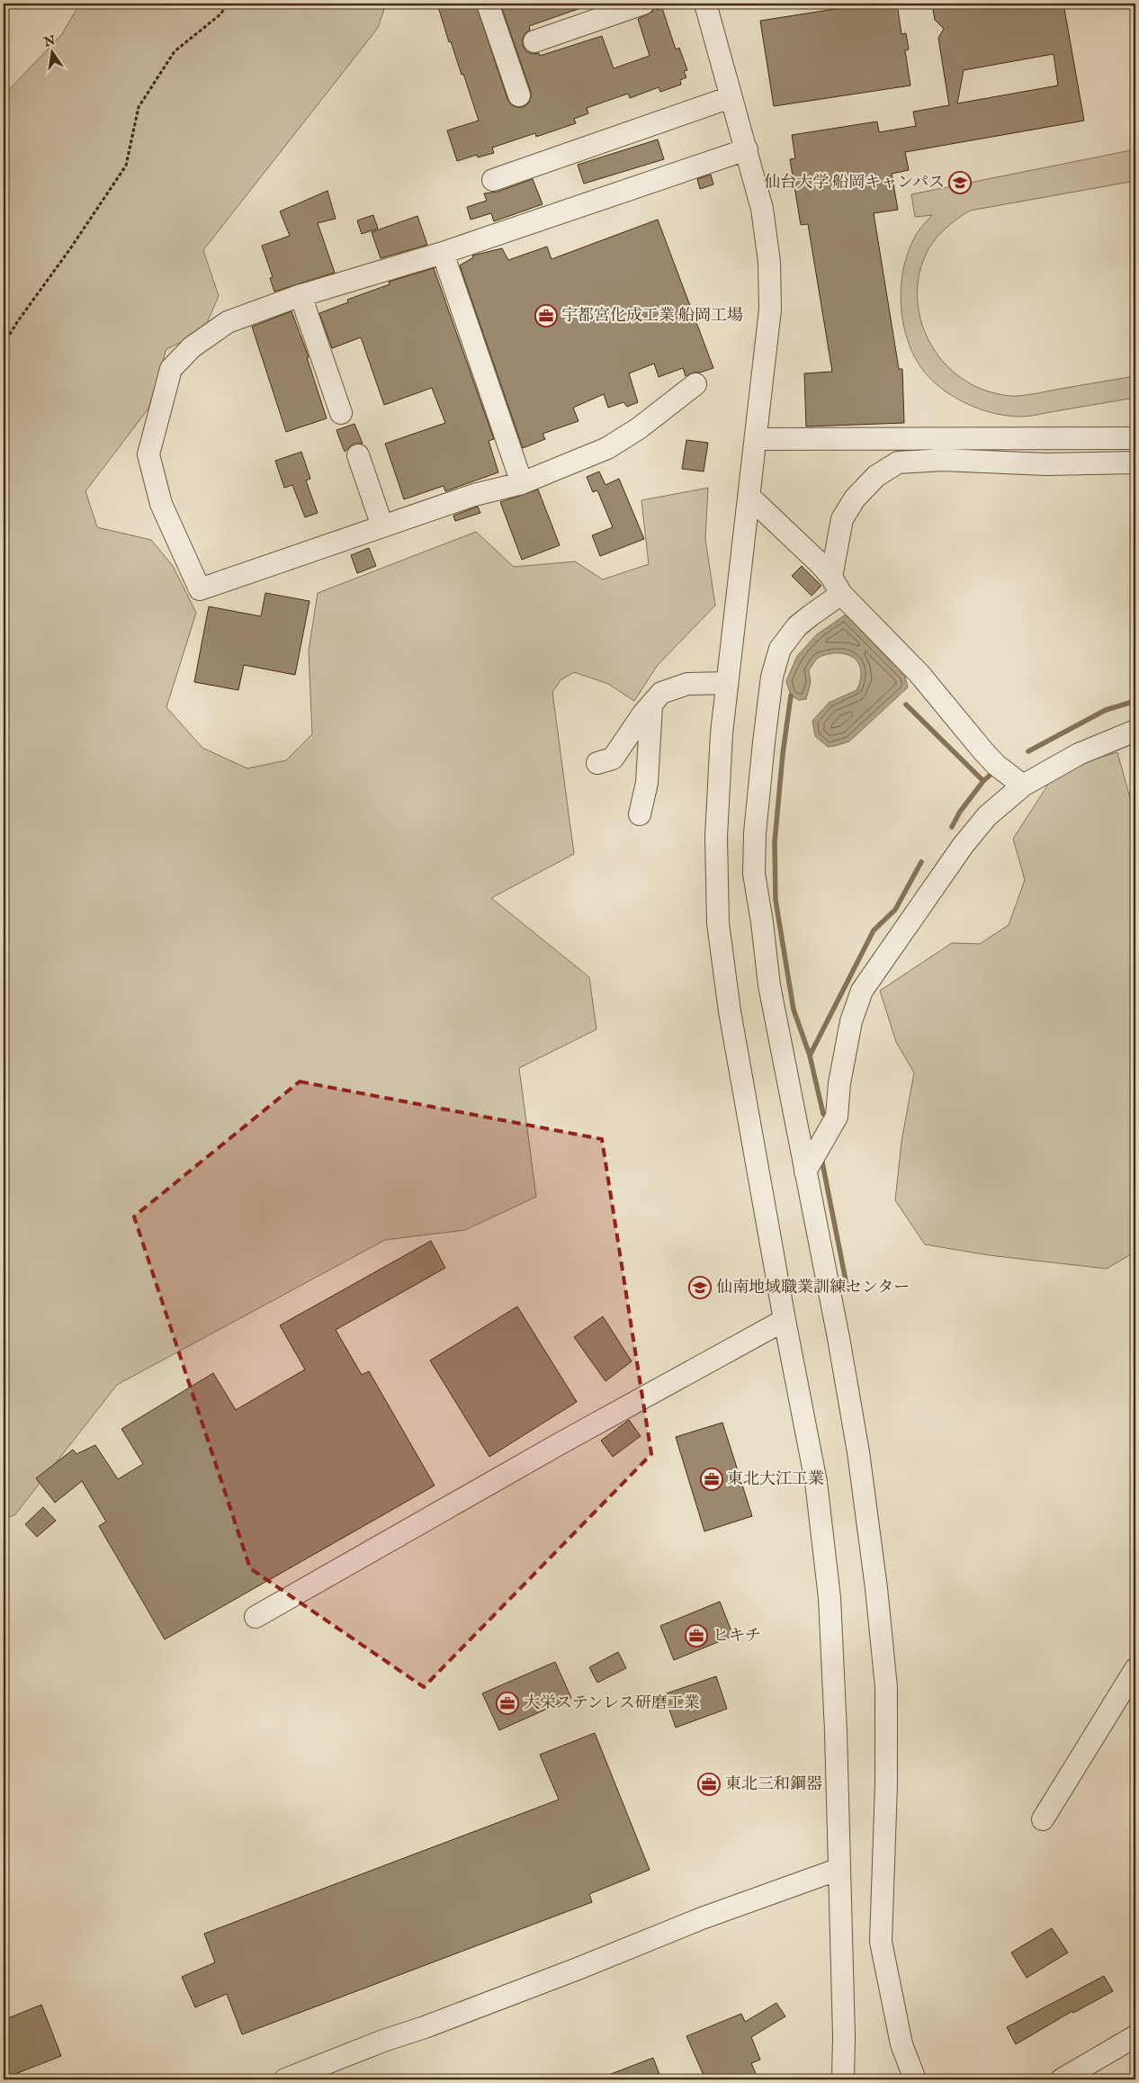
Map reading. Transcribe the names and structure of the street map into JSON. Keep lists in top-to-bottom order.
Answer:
{
  "places": {
    "school or university": ["仙台大学 船岡キャンパス", "仙南地域職業訓練センター"],
    "office": [
      "宇都宮化成工業 船岡工場",
      "東北大江工業",
      "ヒキチ",
      "大栄ステンレス研磨工業",
      "東北三和鋼器"
    ]
  },
  "north": "top"
}
